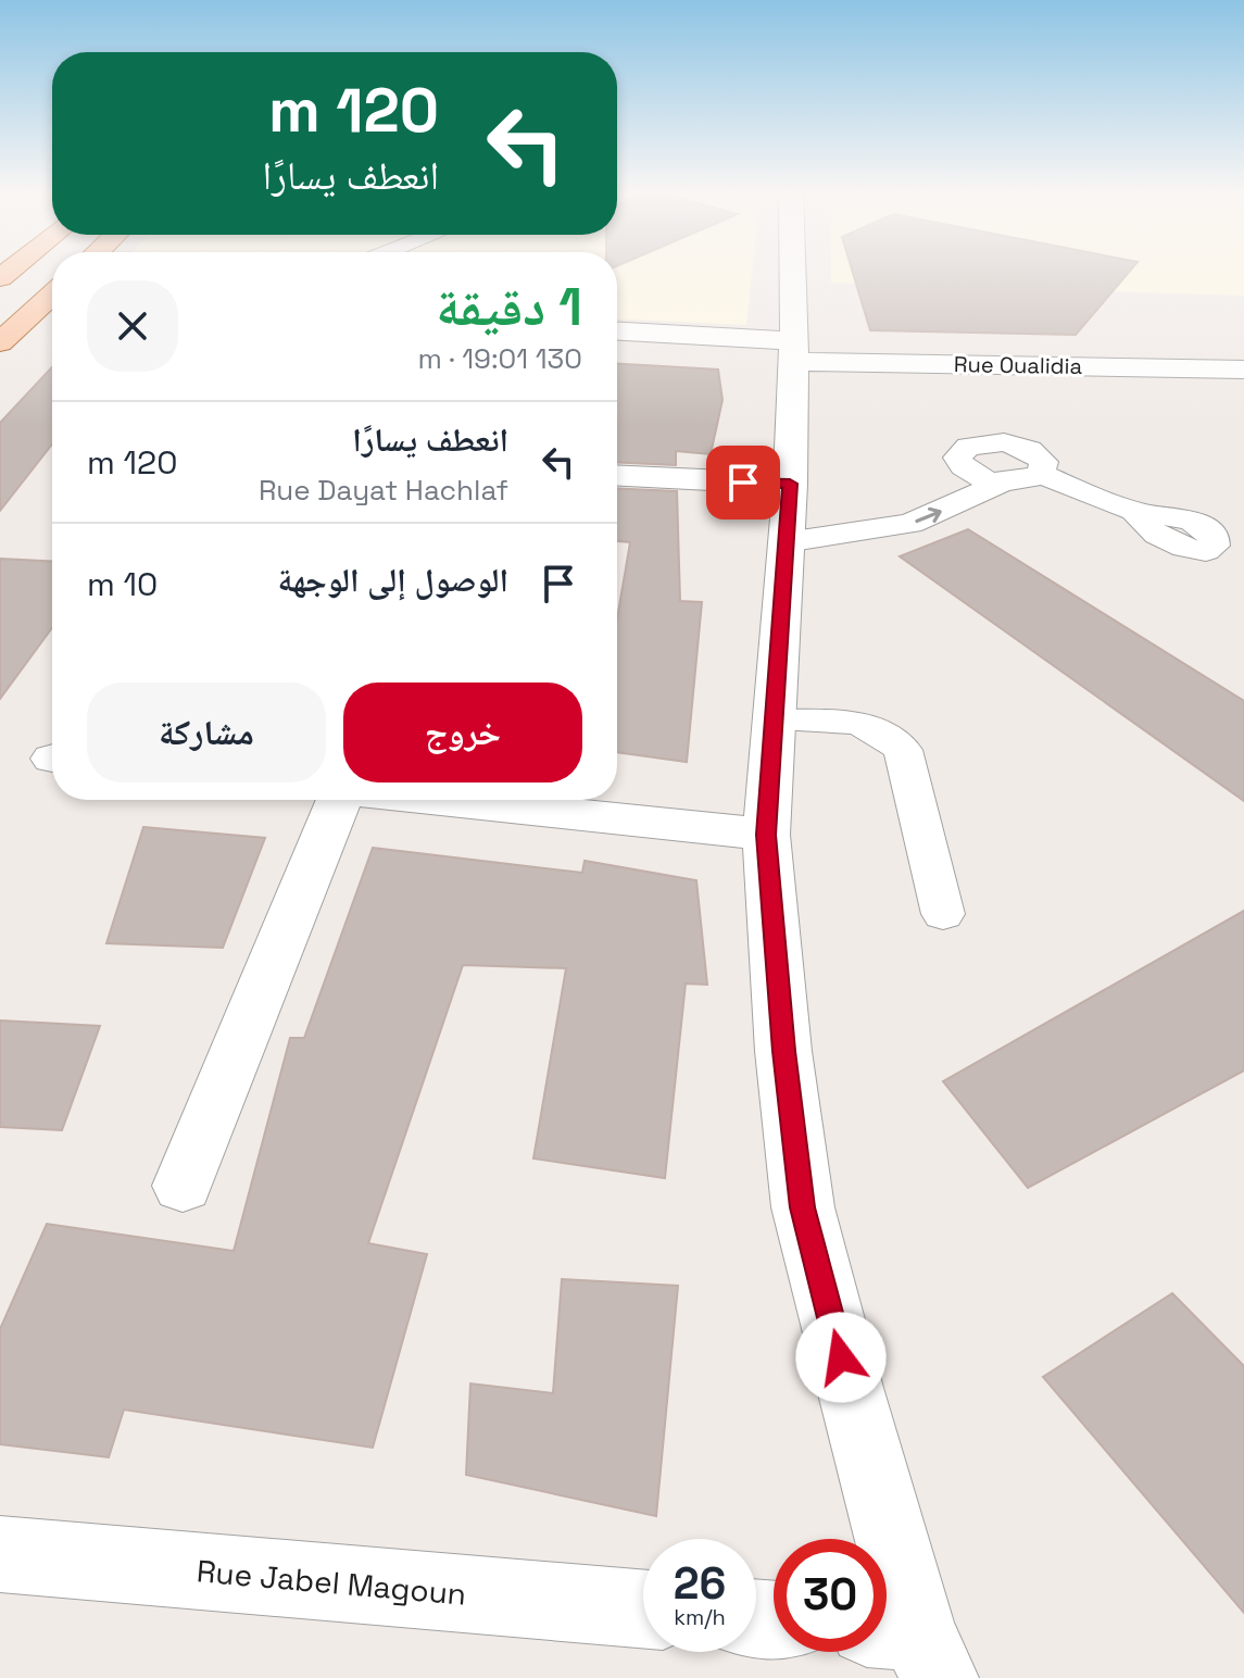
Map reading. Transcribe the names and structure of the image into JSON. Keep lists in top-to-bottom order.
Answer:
{
  "streets": {
    "street": ["Rue Oualidia", "Rue Jabel Magoun"]
  },
  "page": {
    "turn": ["120 m", "انعطف يسارًا"],
    "heading": ["1 دقيقة", "130 m · 19:01"],
    "list": [
      {
        "name": "انعطف يسارًا",
        "note": "Rue Dayat Hachlaf",
        "value": "120 m"
      },
      {
        "name": "الوصول إلى الوجهة",
        "value": "10 m"
      }
    ],
    "buttons": ["خروج", "مشاركة"],
    "speed": "26 km/h",
    "limit": "30"
  }
}
